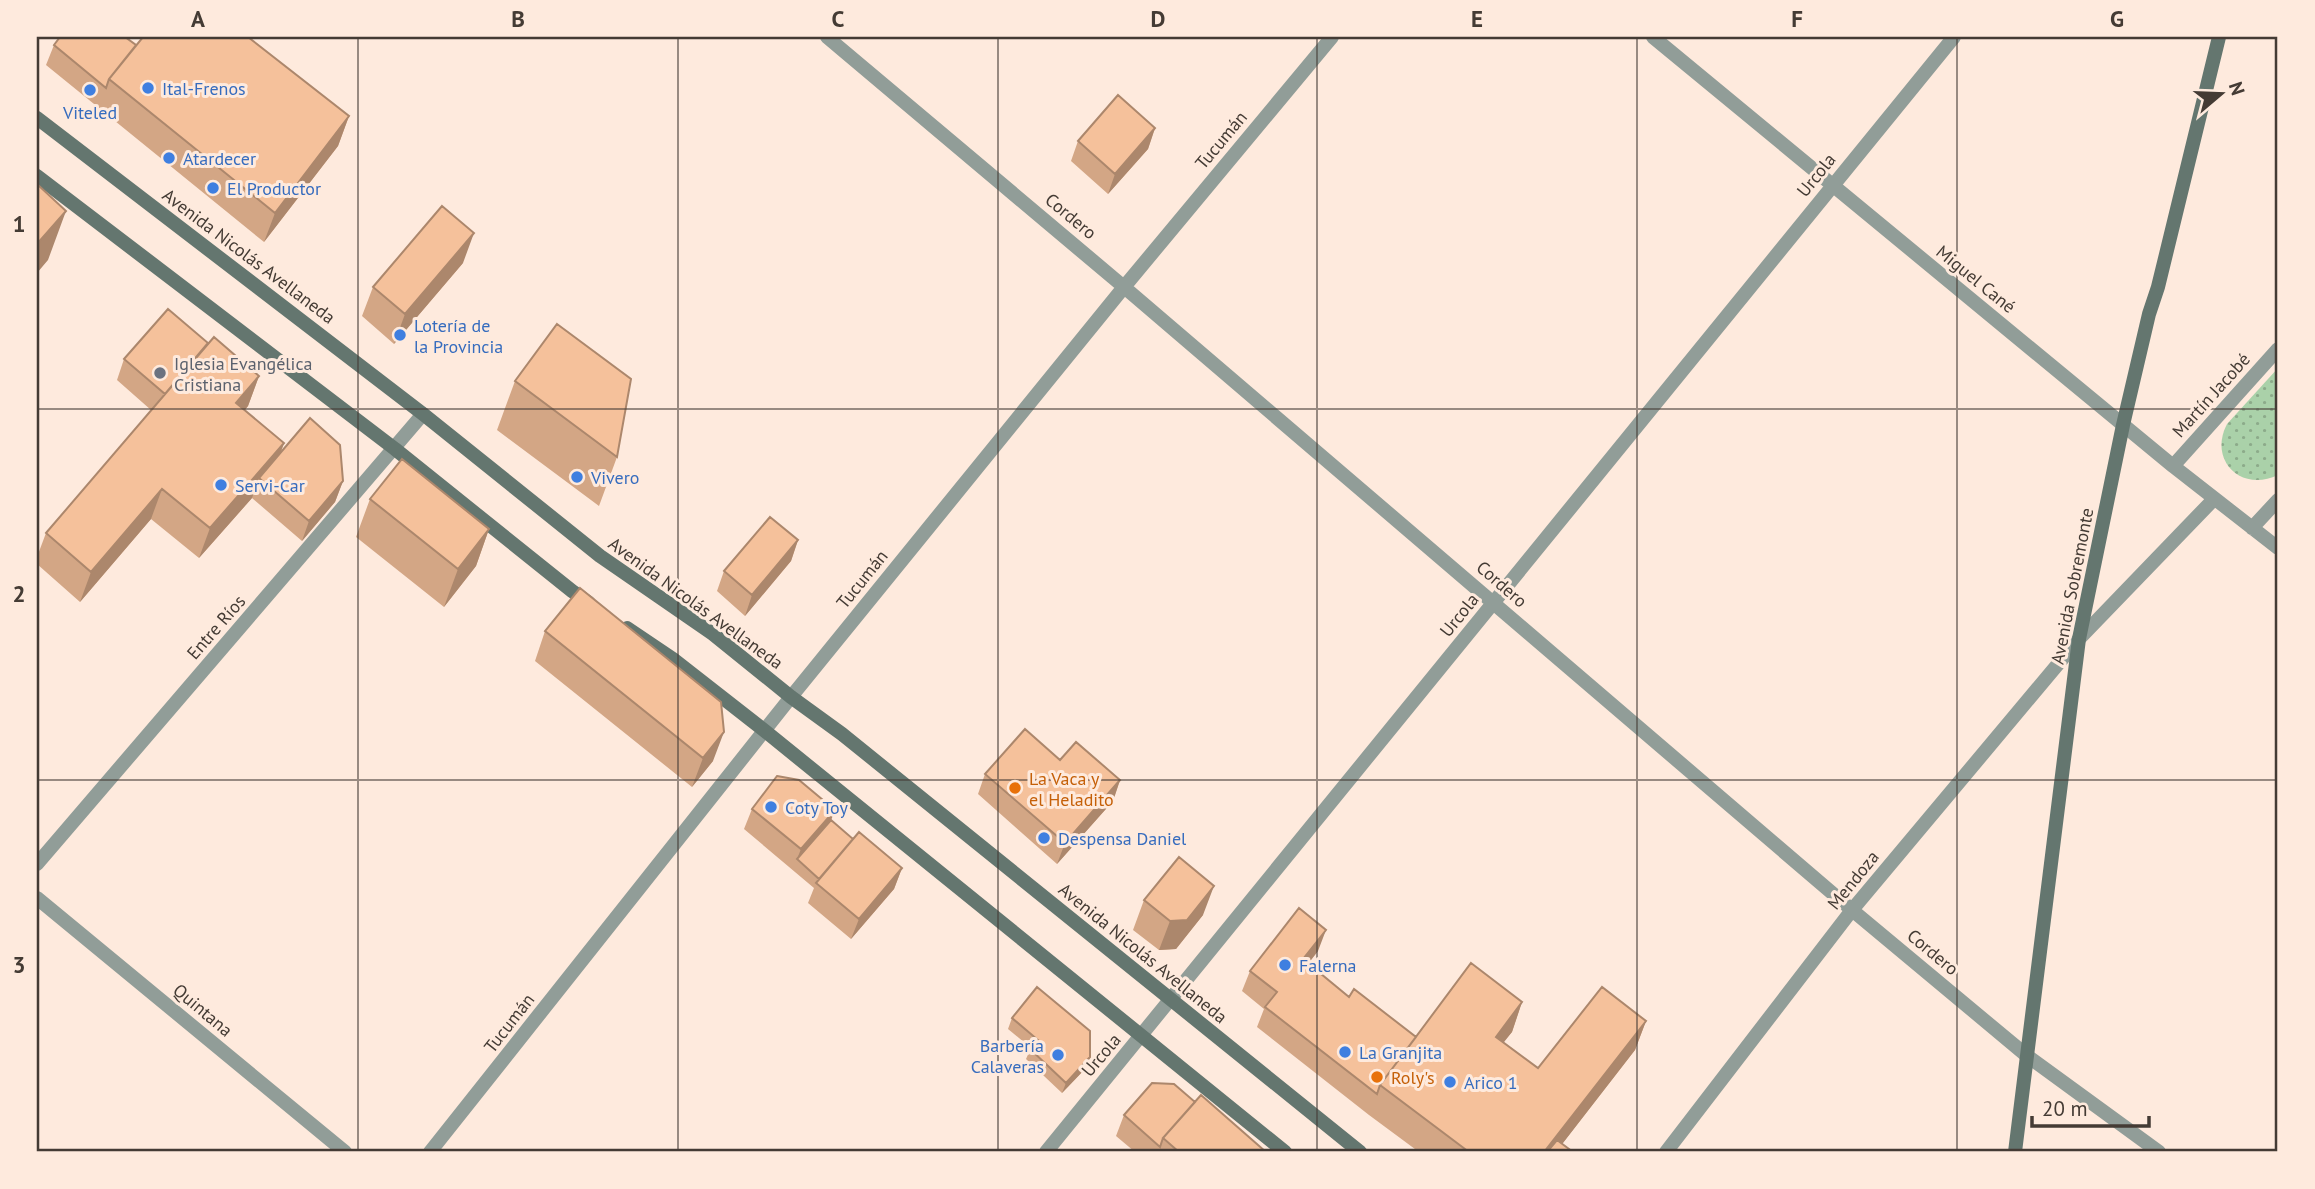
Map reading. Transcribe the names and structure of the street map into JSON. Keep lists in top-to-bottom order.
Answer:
{
  "streets": {
    "main road": ["Avenida Nicolás Avellaneda", "Avenida Sobremonte"],
    "street": [
      "Tucumán",
      "Urcola",
      "Cordero",
      "Miguel Cané",
      "Martín Jacobé",
      "Entre Ríos",
      "Mendoza",
      "Quintana"
    ]
  },
  "crossings": [
    ["Tucumán", "Cordero"],
    ["Tucumán", "Avenida Nicolás Avellaneda"],
    ["Urcola", "Cordero"],
    ["Urcola", "Avenida Nicolás Avellaneda"],
    ["Urcola", "Miguel Cané"],
    ["Cordero", "Avenida Sobremonte"],
    ["Cordero", "Mendoza"],
    ["Avenida Nicolás Avellaneda", "Entre Ríos"],
    ["Miguel Cané", "Martín Jacobé"],
    ["Miguel Cané", "Avenida Sobremonte"],
    ["Miguel Cané", "Mendoza"],
    ["Avenida Sobremonte", "Mendoza"]
  ],
  "places": [
    "Ital-Frenos",
    "Viteled",
    "Atardecer",
    "El Productor",
    "Lotería de la Provincia",
    "Iglesia Evangélica Cristiana",
    "Vivero",
    "Servi-Car",
    "La Vaca y el Heladito",
    "Coty Toy",
    "Despensa Daniel",
    "Falerna",
    "La Granjita",
    "Barbería Calaveras",
    "Roly's",
    "Arico 1"
  ],
  "scale_bar": "20 m",
  "north": "right",
  "grid": {
    "columns": [
      "A",
      "B",
      "C",
      "D",
      "E",
      "F",
      "G"
    ],
    "rows": ["1", "2", "3"]
  }
}
